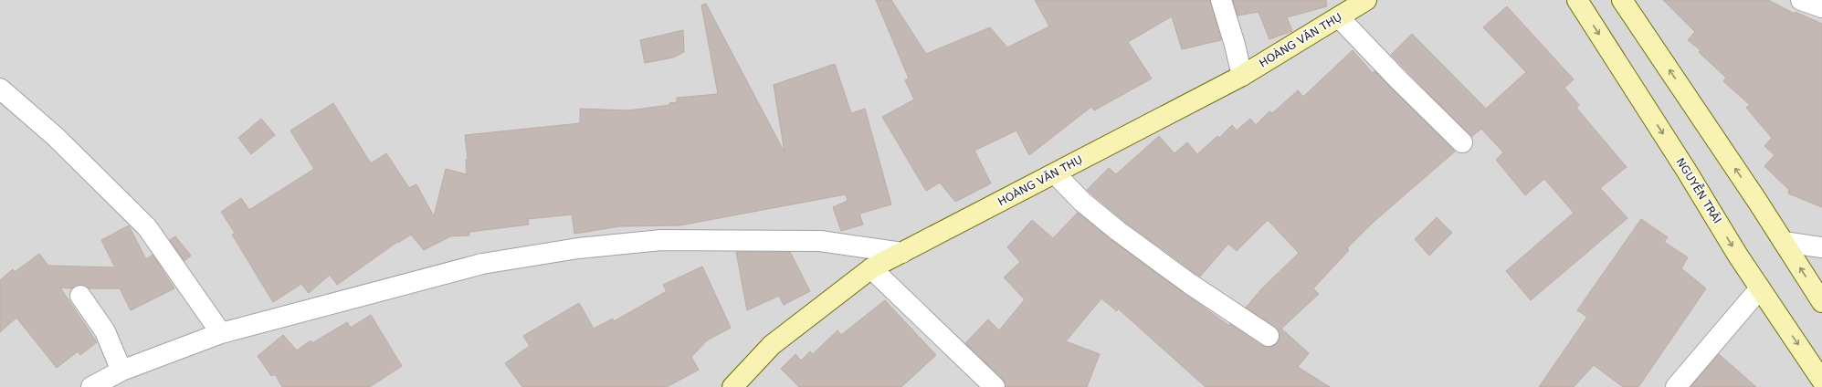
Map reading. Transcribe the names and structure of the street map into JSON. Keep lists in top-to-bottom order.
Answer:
{
  "streets": {
    "main road": ["HOÀNG VĂN THỤ", "NGUYỄN TRÃI"]
  }
}
